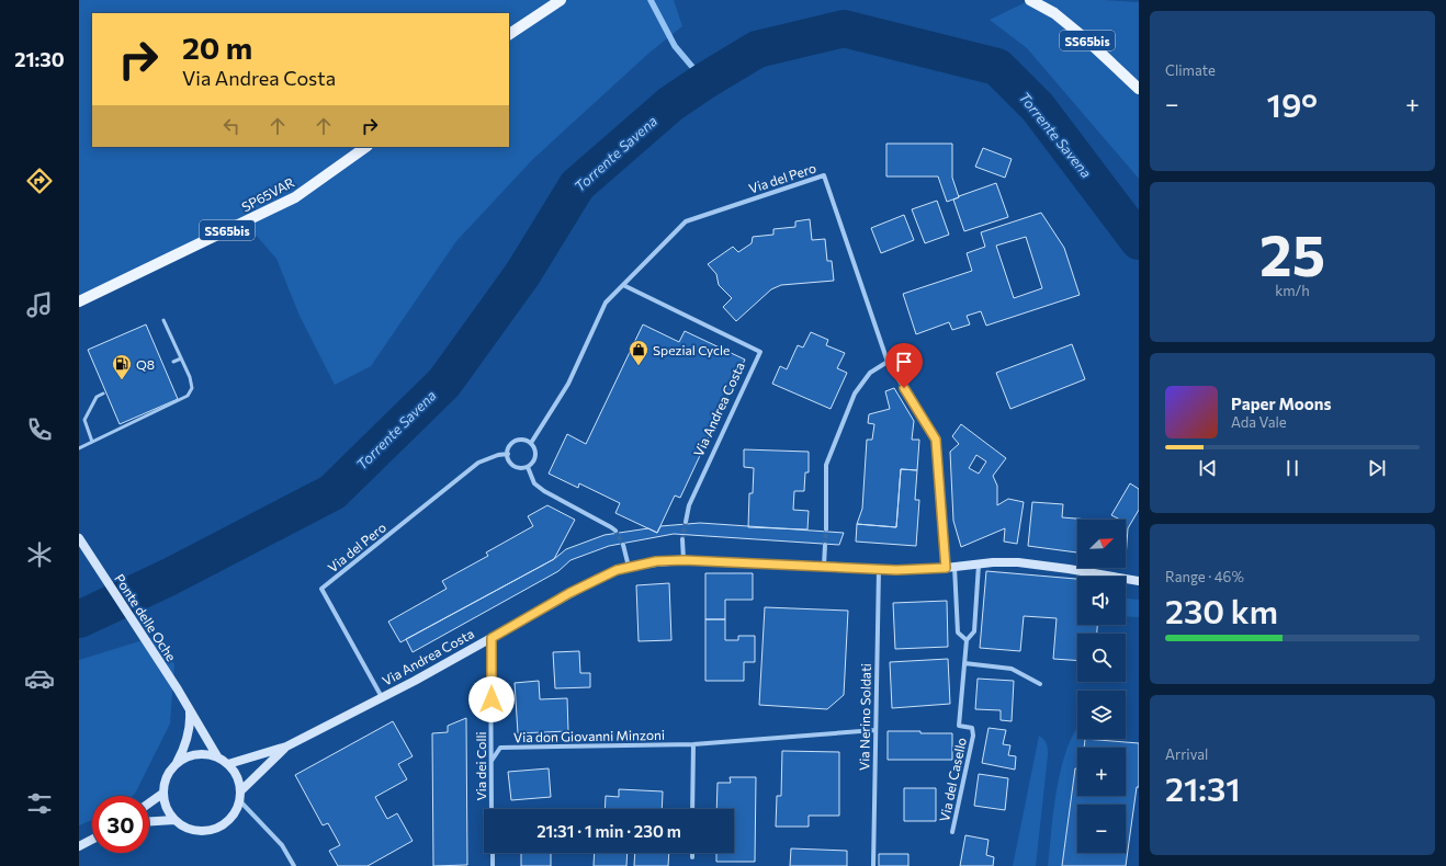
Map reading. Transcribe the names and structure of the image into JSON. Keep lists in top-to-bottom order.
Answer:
{
  "streets": {
    "main road": [
      "SS65bis",
      "SP65VAR",
      "Via Andrea Costa",
      "Ponte delle Oche"
    ],
    "street": [
      "Via del Pero",
      "Via Nerino Soldati",
      "Via don Giovanni Minzoni",
      "Via dei Colli",
      "Via del Casello"
    ]
  },
  "crossings": [
    ["Via del Pero", "Via Andrea Costa"],
    ["Via del Pero", "Via del Casello"],
    ["Via Andrea Costa", "Ponte delle Oche"],
    ["Via Andrea Costa", "Via Nerino Soldati"],
    ["Via Andrea Costa", "Via dei Colli"],
    ["Via Andrea Costa", "Via del Casello"],
    ["Via Nerino Soldati", "Via don Giovanni Minzoni"],
    ["Via don Giovanni Minzoni", "Via dei Colli"]
  ],
  "water": ["Torrente Savena"],
  "places": {
    "shop": ["Spezial Cycle"],
    "fuel station": ["Q8"]
  },
  "north": "top right",
  "page": {
    "tabs": "21:30",
    "tile": [
      "Climate",
      ["25", "km/h"],
      ["Range · 46%", "230 km"],
      ["Arrival", "21:31"]
    ],
    "turn": ["20 m", "Via Andrea Costa"],
    "heat": ["−", "19°", "+"],
    "song": ["Paper Moons", "Ada Vale"],
    "map_buttons": ["+", "−"],
    "limit": "30",
    "trip": "21:31 · 1 min · 230 m"
  }
}
